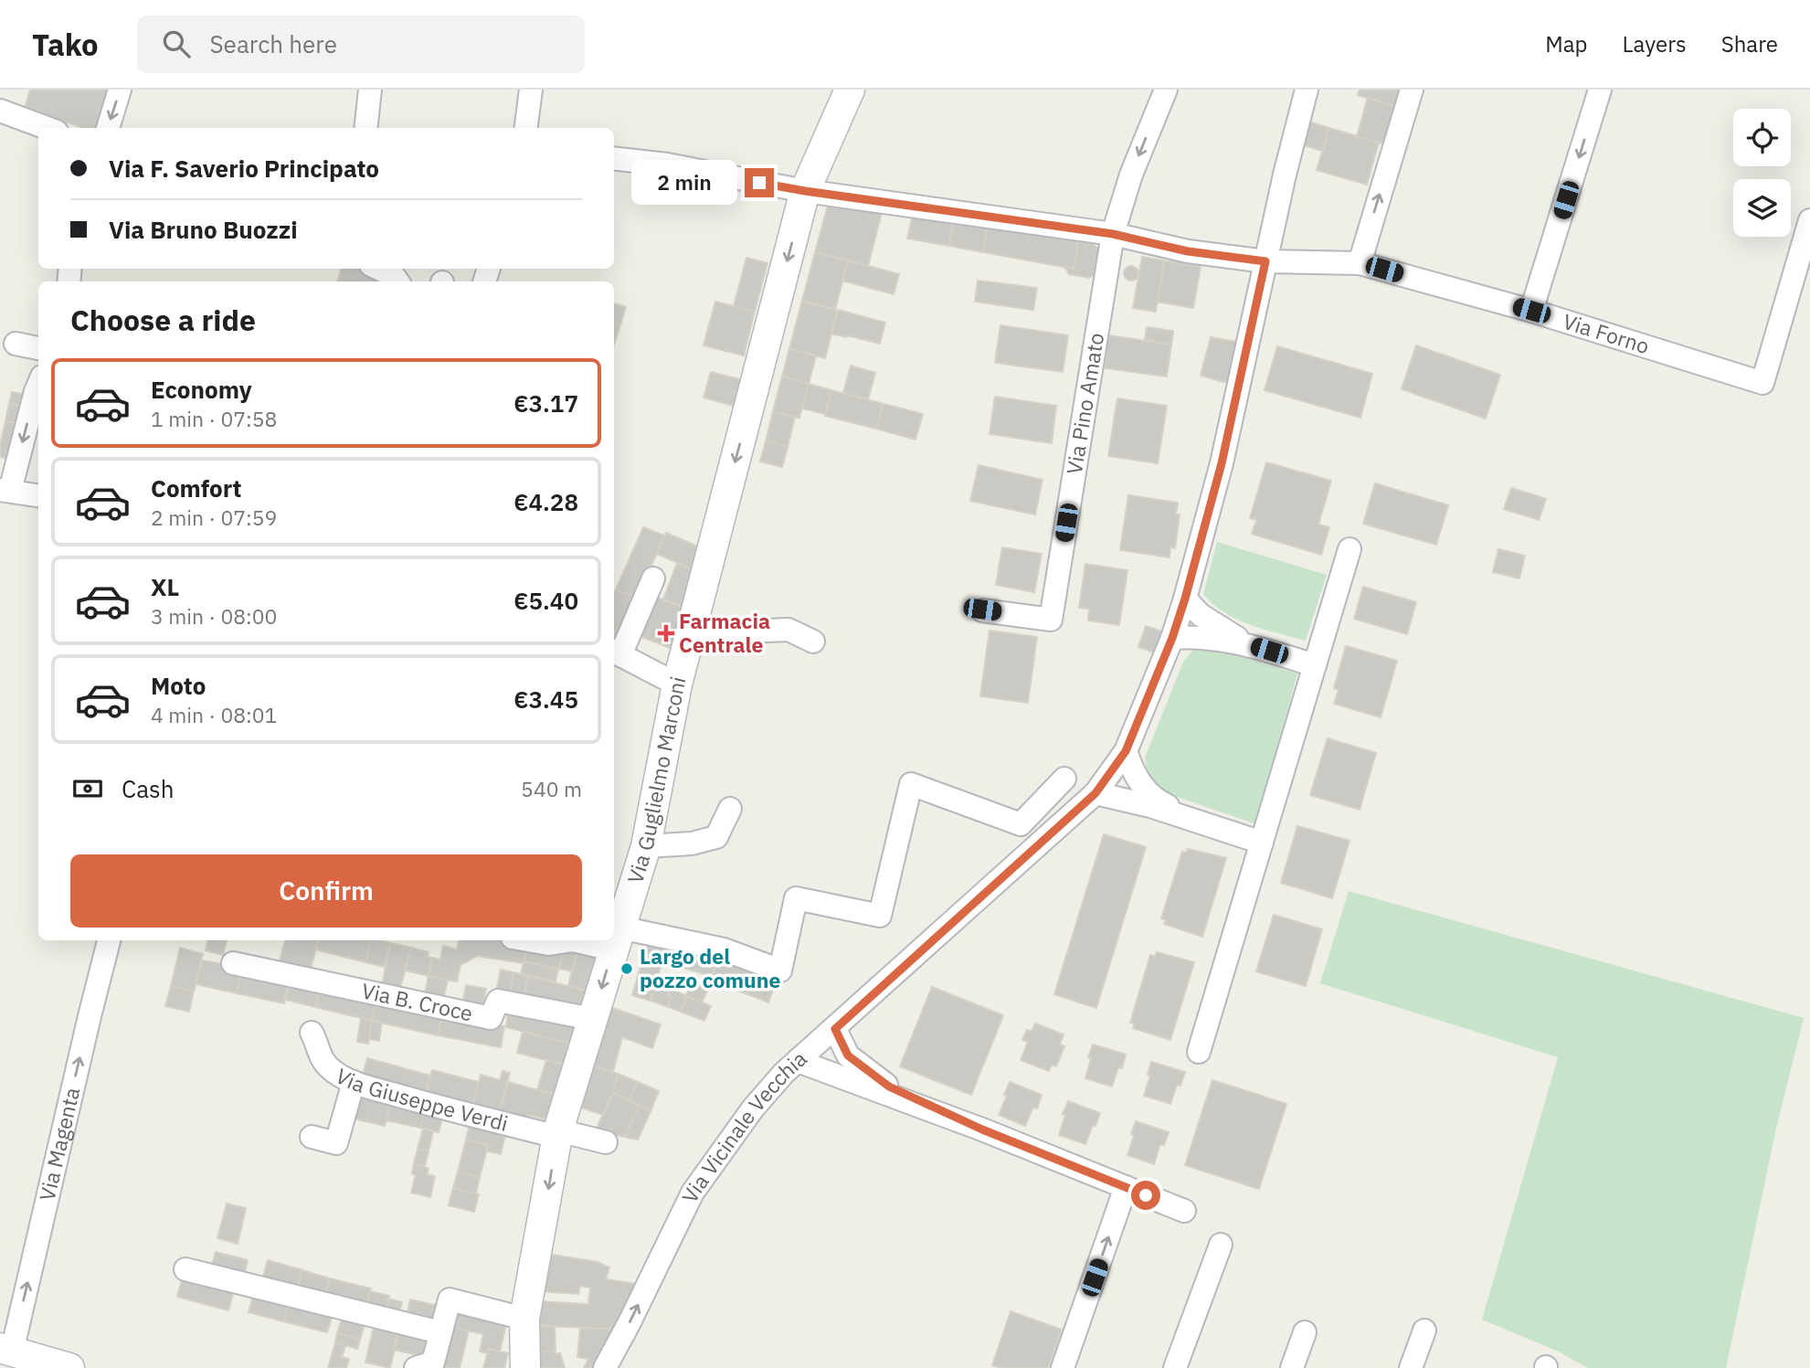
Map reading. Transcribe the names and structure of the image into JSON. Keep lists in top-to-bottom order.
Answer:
{
  "streets": {
    "street": [
      "Via Forno",
      "Via Pino Amato",
      "Via Guglielmo Marconi",
      "Via B. Croce",
      "Via Giuseppe Verdi",
      "Via Vicinale Vecchia",
      "Via Magenta"
    ]
  },
  "crossings": [
    ["Via Forno", "Via Pino Amato"],
    ["Via Forno", "Via Guglielmo Marconi"],
    ["Via Forno", "Via Vicinale Vecchia"],
    ["Via Guglielmo Marconi", "Via B. Croce"],
    ["Via Guglielmo Marconi", "Via Giuseppe Verdi"]
  ],
  "one_way": ["Via Guglielmo Marconi", "Via Magenta"],
  "places": {
    "health": ["Farmacia Centrale"],
    "other": ["Largo del pozzo comune"]
  },
  "page": {
    "header": "Tako",
    "search": "Search here",
    "nav": ["Map", "Layers", "Share"],
    "banner": ["Via F. Saverio Principato", "Via Bruno Buozzi"],
    "bubble": "2 min",
    "heading": "Choose a ride",
    "list": [
      {
        "name": "Economy",
        "note": "1 min · 07:58",
        "value": "€3.17"
      },
      {
        "name": "Comfort",
        "note": "2 min · 07:59",
        "value": "€4.28"
      },
      {
        "name": "XL",
        "note": "3 min · 08:00",
        "value": "€5.40"
      },
      {
        "name": "Moto",
        "note": "4 min · 08:01",
        "value": "€3.45"
      }
    ],
    "pay": ["Cash", "540 m"],
    "buttons": "Confirm"
  }
}
